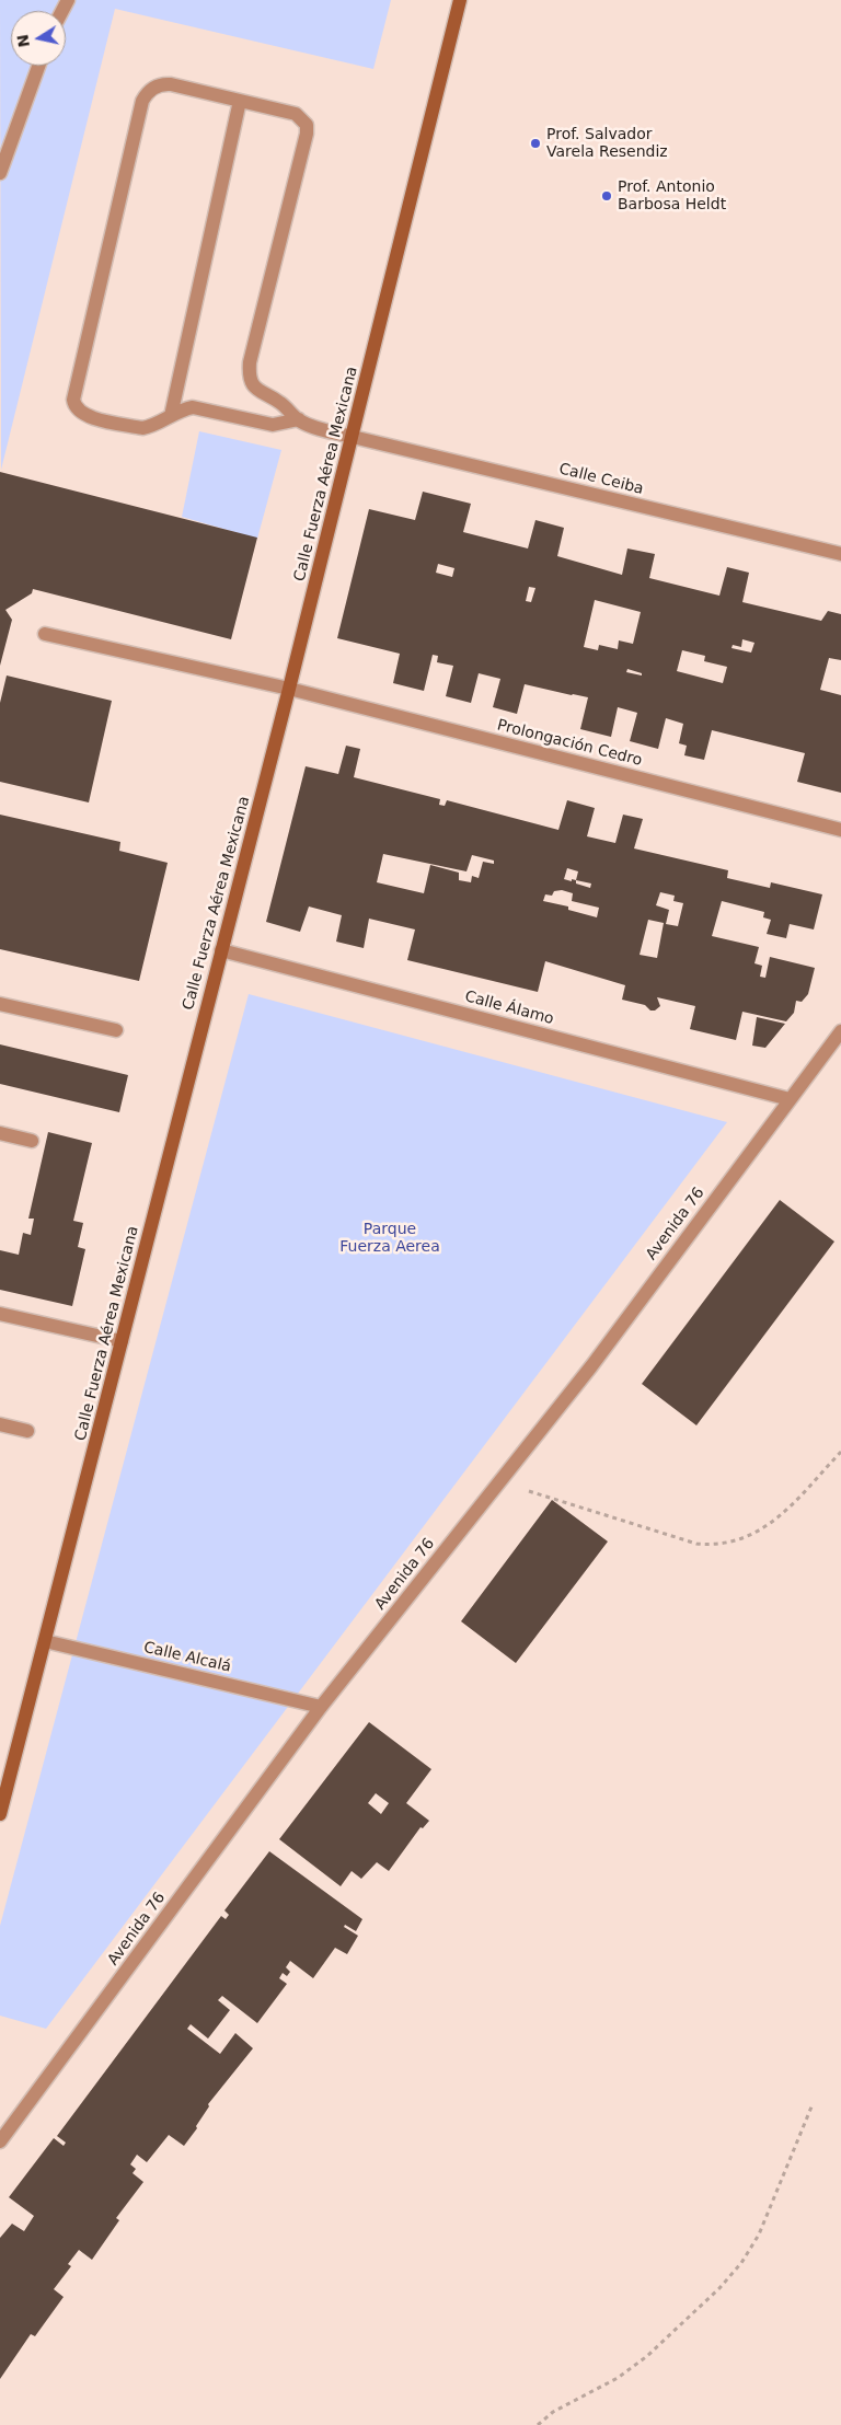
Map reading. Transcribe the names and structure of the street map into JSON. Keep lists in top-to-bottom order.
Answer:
{
  "streets": {
    "main road": ["Calle Fuerza Aérea Mexicana"],
    "street": [
      "Calle Ceiba",
      "Prolongación Cedro",
      "Calle Álamo",
      "Avenida 76",
      "Calle Alcalá"
    ]
  },
  "crossings": [
    ["Calle Fuerza Aérea Mexicana", "Calle Ceiba"],
    ["Calle Fuerza Aérea Mexicana", "Prolongación Cedro"],
    ["Calle Fuerza Aérea Mexicana", "Calle Álamo"],
    ["Calle Fuerza Aérea Mexicana", "Calle Alcalá"],
    ["Calle Álamo", "Avenida 76"],
    ["Avenida 76", "Calle Alcalá"]
  ],
  "parks": ["Parque Fuerza Aerea"],
  "places": ["Prof. Salvador Varela Resendiz", "Prof. Antonio Barbosa Heldt"],
  "north": "left"
}
